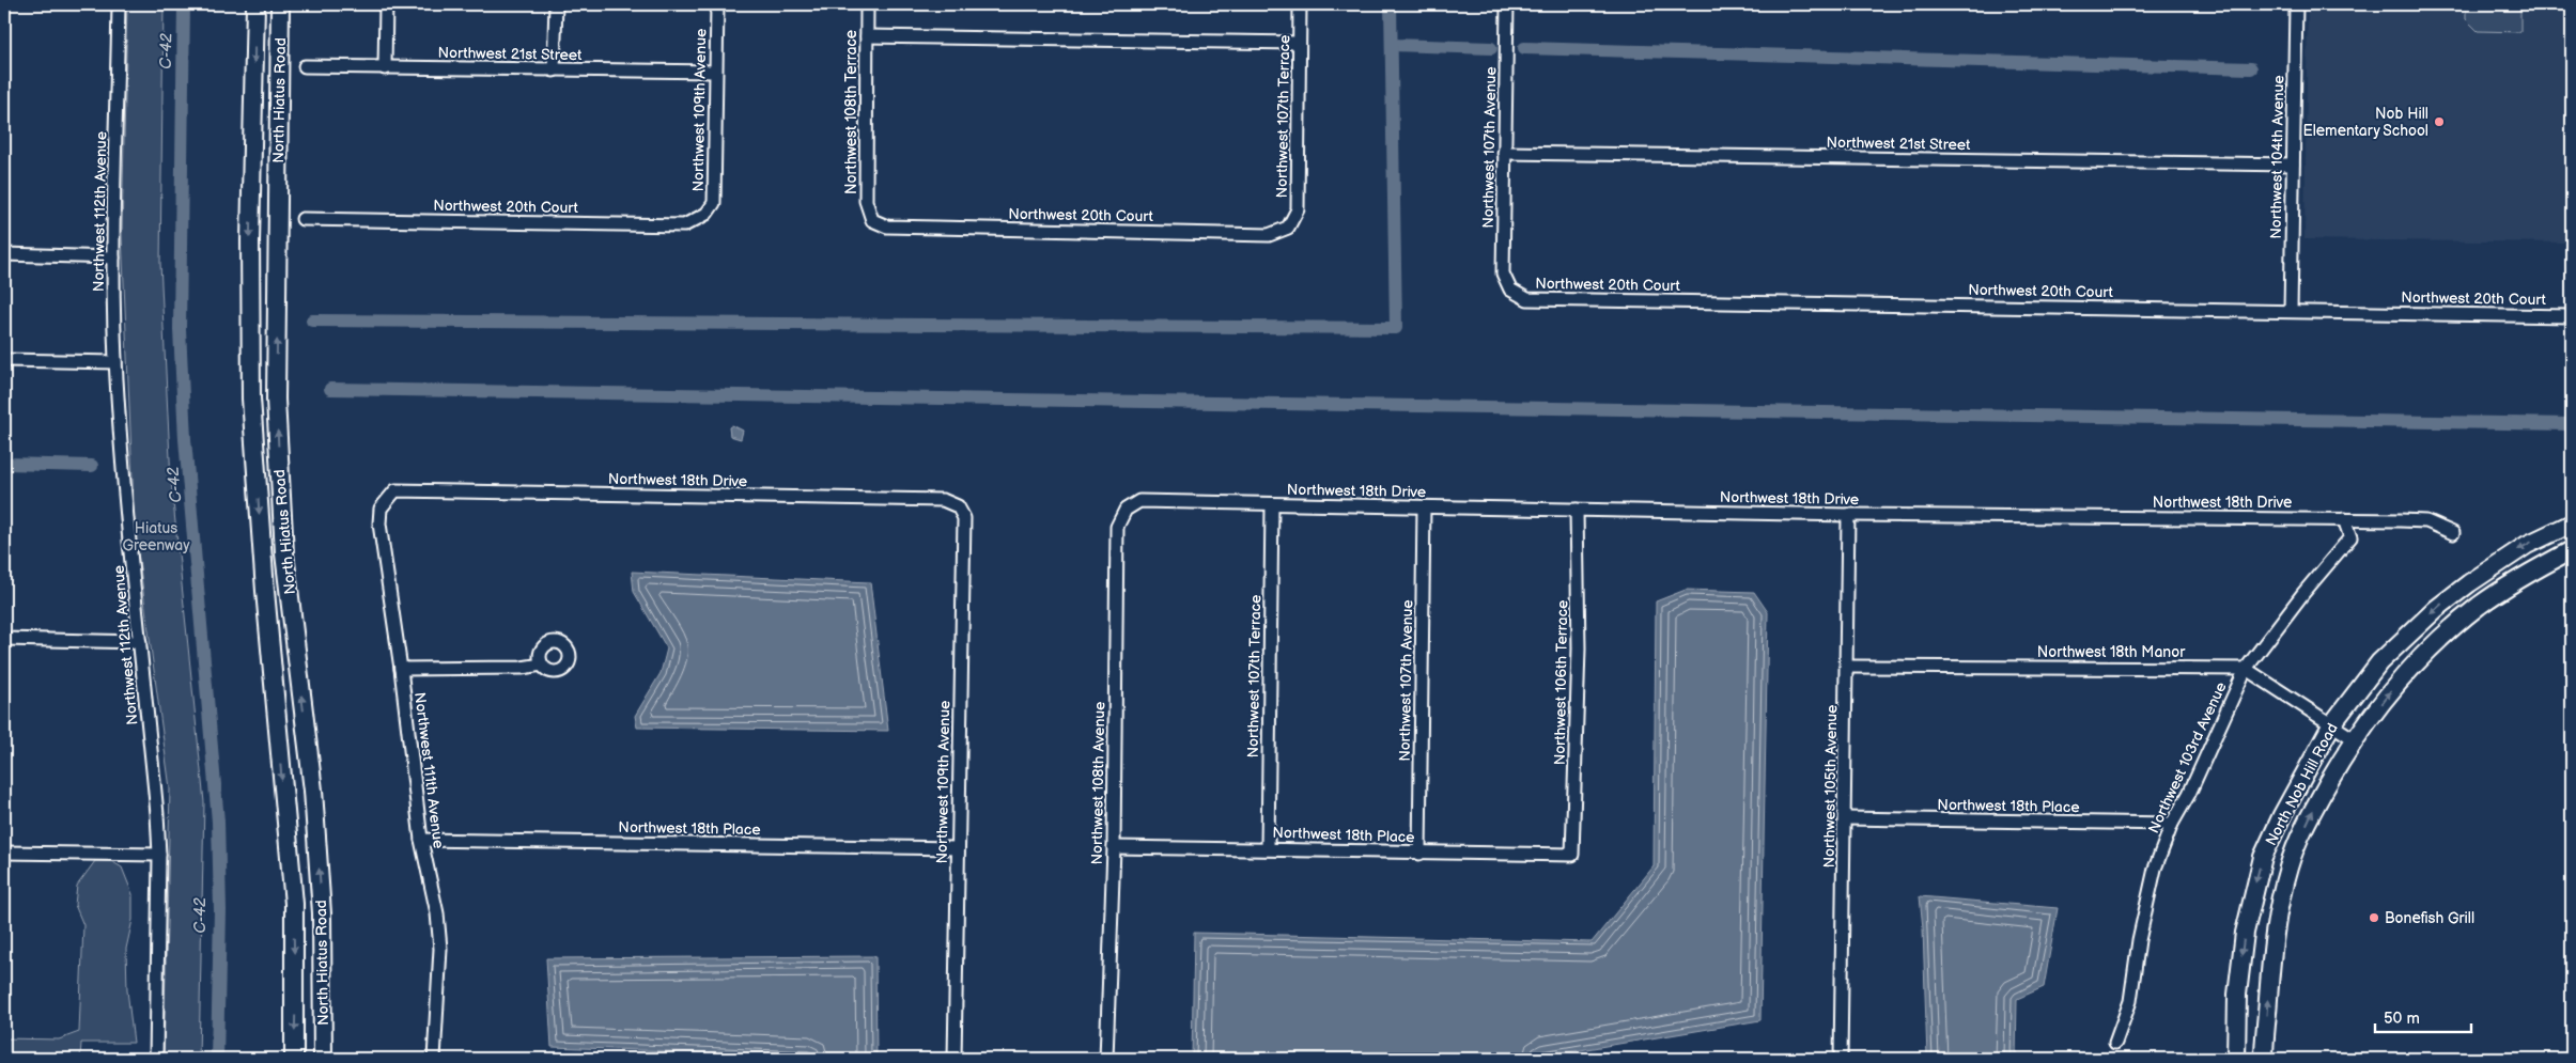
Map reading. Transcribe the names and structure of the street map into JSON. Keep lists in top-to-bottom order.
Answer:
{
  "streets": {
    "main road": ["North Hiatus Road", "North Nob Hill Road"],
    "street": [
      "Northwest 21st Street",
      "Northwest 109th Avenue",
      "Northwest 108th Terrace",
      "Northwest 107th Terrace",
      "Northwest 107th Avenue",
      "Northwest 104th Avenue",
      "Northwest 20th Court",
      "Northwest 112th Avenue",
      "Northwest 18th Drive",
      "Northwest 18th Manor",
      "Northwest 106th Terrace",
      "Northwest 103rd Avenue",
      "Northwest 111th Avenue",
      "Northwest 108th Avenue",
      "Northwest 105th Avenue",
      "Northwest 18th Place"
    ]
  },
  "crossings": [
    ["Northwest 21st Street", "Northwest 109th Avenue"],
    ["Northwest 21st Street", "Northwest 107th Avenue"],
    ["Northwest 21st Street", "Northwest 104th Avenue"],
    ["Northwest 109th Avenue", "Northwest 20th Court"],
    ["Northwest 109th Avenue", "Northwest 18th Drive"],
    ["Northwest 109th Avenue", "Northwest 18th Place"],
    ["Northwest 108th Terrace", "Northwest 20th Court"],
    ["Northwest 107th Terrace", "Northwest 20th Court"],
    ["Northwest 107th Terrace", "Northwest 18th Drive"],
    ["Northwest 107th Terrace", "Northwest 18th Place"],
    ["Northwest 107th Avenue", "Northwest 20th Court"],
    ["Northwest 107th Avenue", "Northwest 18th Drive"],
    ["Northwest 107th Avenue", "Northwest 18th Place"],
    ["Northwest 104th Avenue", "Northwest 20th Court"],
    ["Northwest 18th Drive", "Northwest 106th Terrace"],
    ["Northwest 18th Drive", "Northwest 103rd Avenue"],
    ["Northwest 18th Drive", "Northwest 111th Avenue"],
    ["Northwest 18th Drive", "Northwest 108th Avenue"],
    ["Northwest 18th Drive", "Northwest 105th Avenue"],
    ["Northwest 18th Manor", "Northwest 103rd Avenue"],
    ["Northwest 18th Manor", "Northwest 105th Avenue"],
    ["Northwest 106th Terrace", "Northwest 18th Place"],
    ["Northwest 103rd Avenue", "Northwest 18th Place"],
    ["Northwest 111th Avenue", "Northwest 18th Place"],
    ["Northwest 108th Avenue", "Northwest 18th Place"],
    ["Northwest 105th Avenue", "Northwest 18th Place"]
  ],
  "water": ["C-42"],
  "parks": ["Hiatus Greenway"],
  "places": ["Nob Hill Elementary School", "Bonefish Grill"],
  "scale_bar": "50 m"
}
